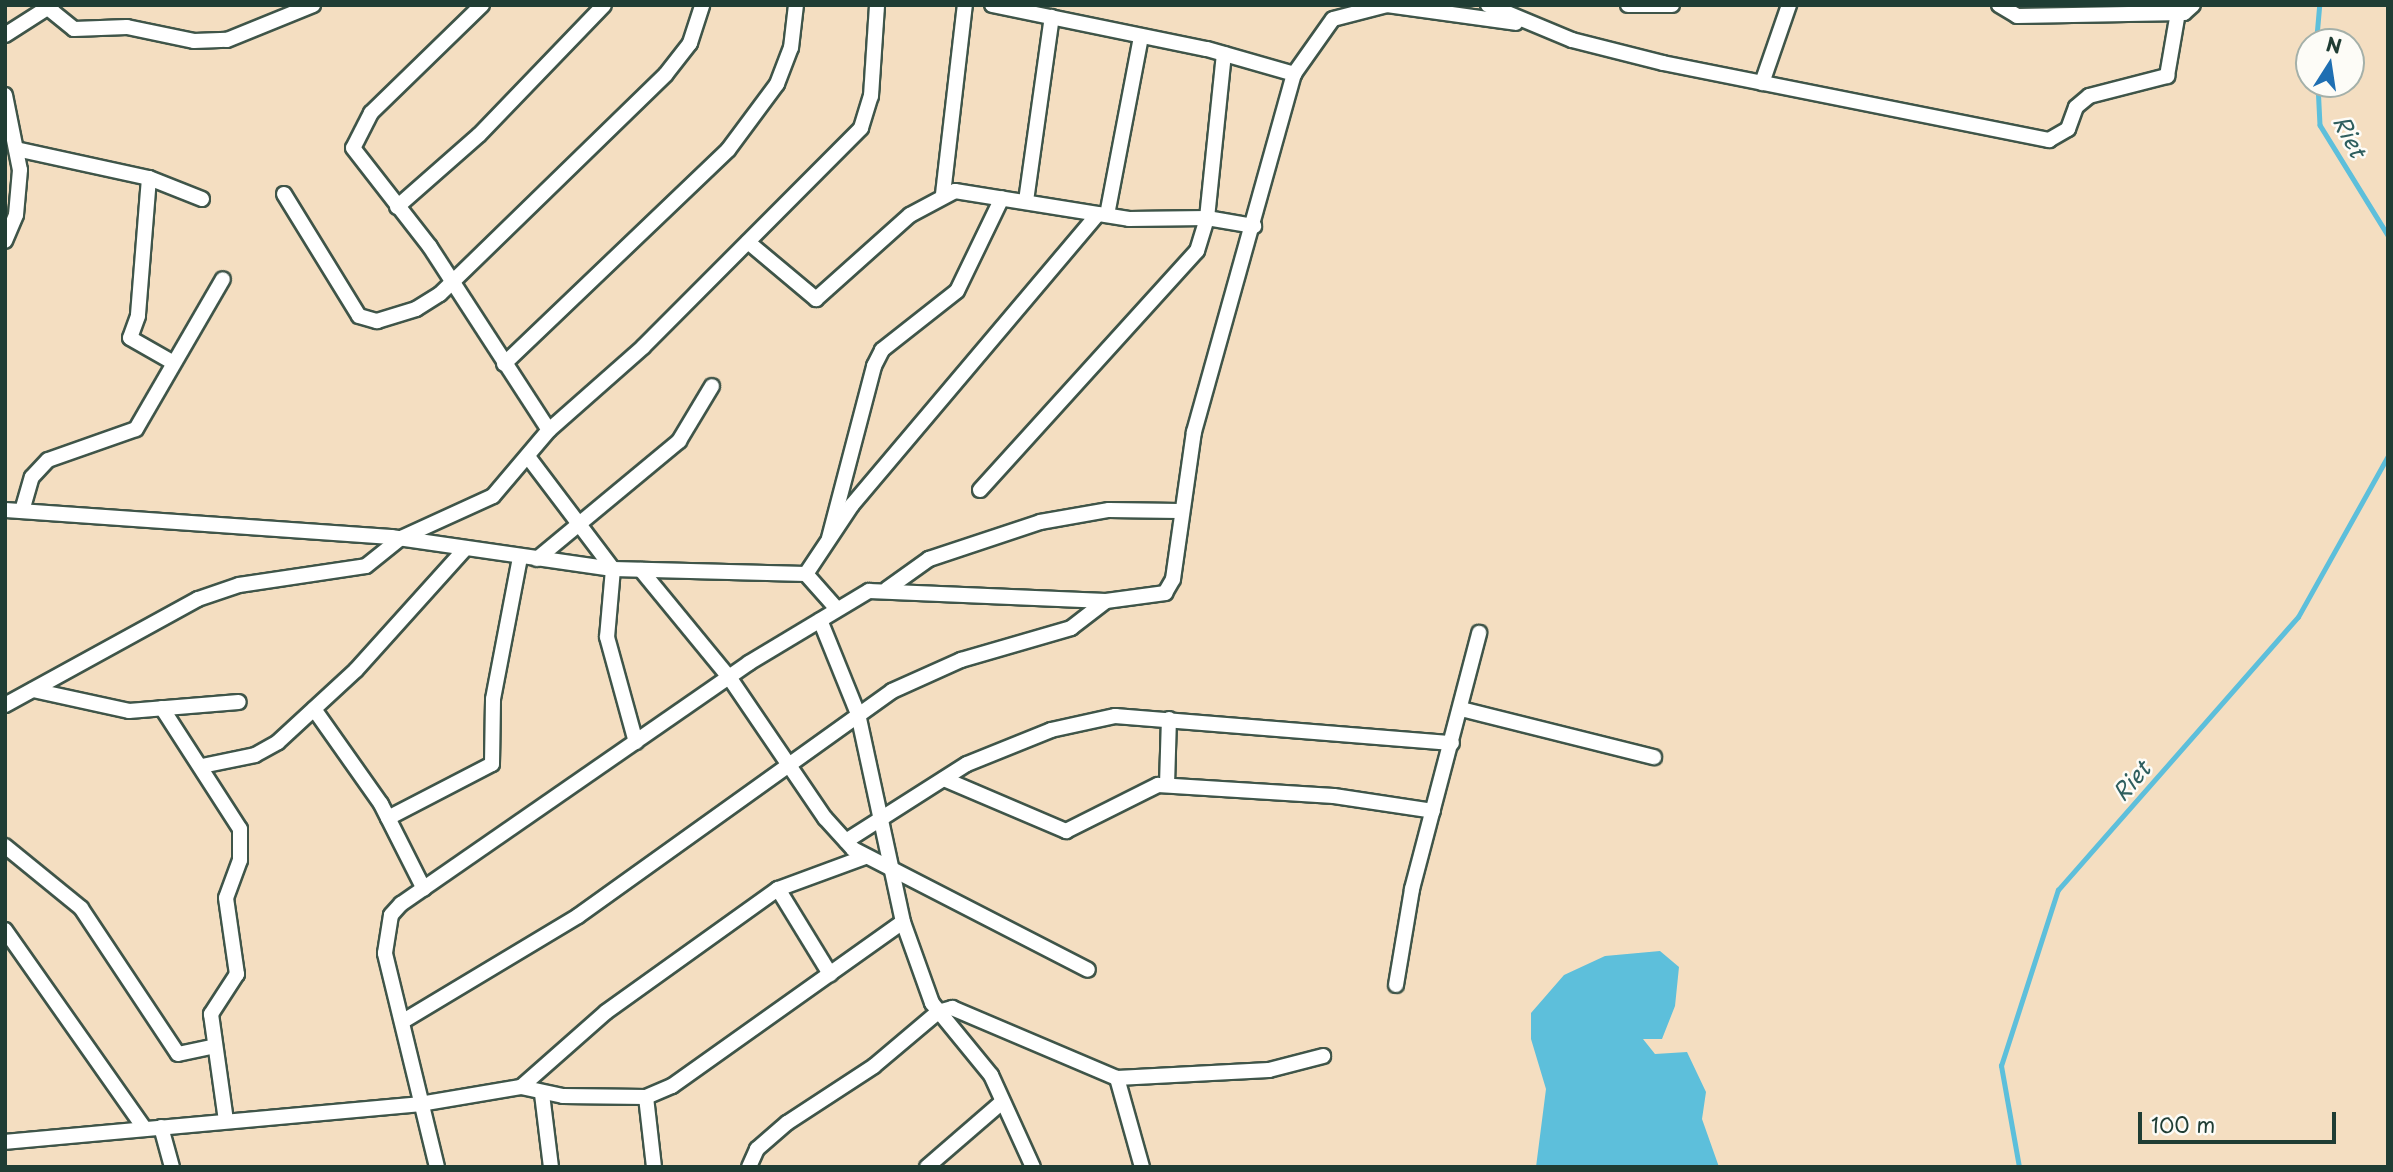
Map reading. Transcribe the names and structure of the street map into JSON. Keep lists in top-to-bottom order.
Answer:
{
  "water": ["Riet"],
  "scale_bar": "100 m",
  "north": "top"
}
